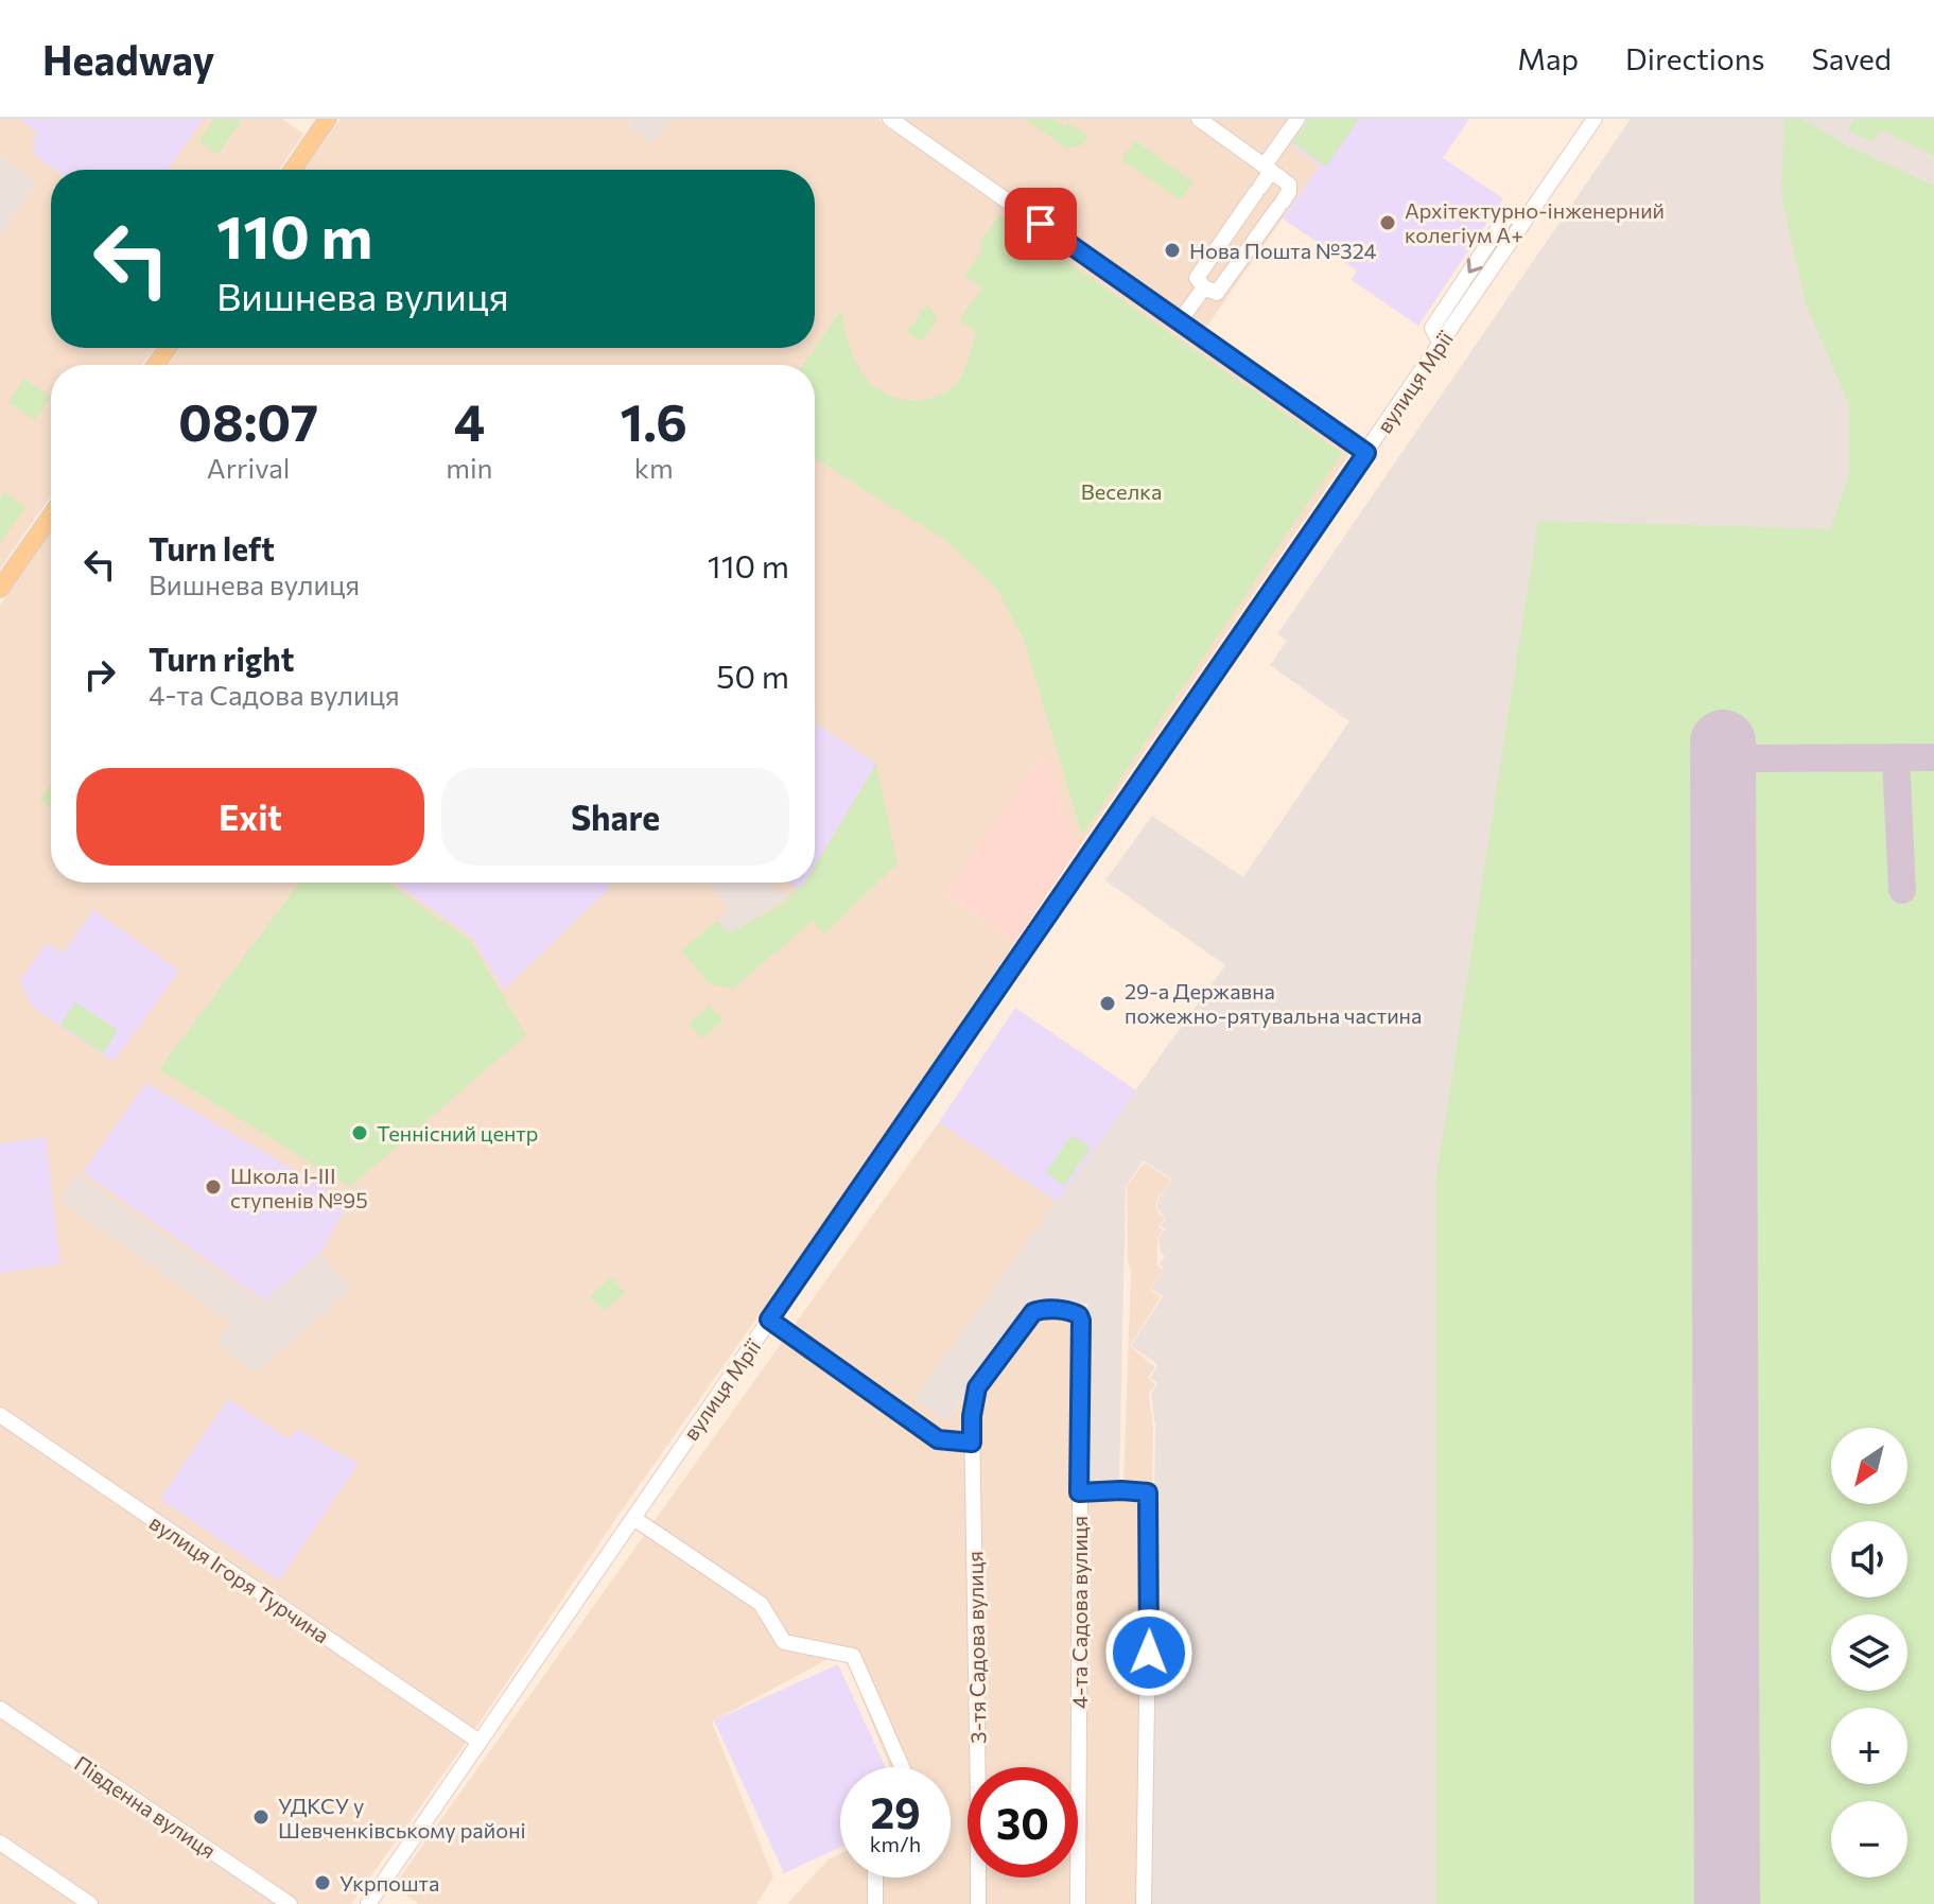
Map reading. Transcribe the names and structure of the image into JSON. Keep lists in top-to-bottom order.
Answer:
{
  "streets": {
    "street": [
      "вулиця Мрії",
      "вулиця Ігоря Турчина",
      "4-та Садова вулиця",
      "3-тя Садова вулиця",
      "Південна вулиця"
    ]
  },
  "crossings": [
    ["вулиця Мрії", "вулиця Ігоря Турчина"],
    ["4-та Садова вулиця", "3-тя Садова вулиця"]
  ],
  "parks": ["Веселка"],
  "places": [
    "Архітектурно-інженерний колегіум А+",
    "Нова Пошта №324",
    "29-а Державна пожежно-рятувальна частина",
    "Теннісний центр",
    "Школа І-ІІІ ступенів №95",
    "УДКСУ у Шевченківському районі",
    "Укрпошта"
  ],
  "north": "bottom left",
  "page": {
    "header": "Headway",
    "nav": ["Map", "Directions", "Saved"],
    "turn": ["110 m", "Вишнева вулиця"],
    "eta": [
      "08:07",
      "Arrival",
      "4",
      "min",
      "1.6",
      "km"
    ],
    "list": [
      {
        "name": "Turn left",
        "note": "Вишнева вулиця",
        "value": "110 m"
      },
      {
        "name": "Turn right",
        "note": "4-та Садова вулиця",
        "value": "50 m"
      }
    ],
    "buttons": ["Exit", "Share"],
    "map_buttons": ["+", "−"],
    "speed": "29 km/h",
    "limit": "30"
  }
}
